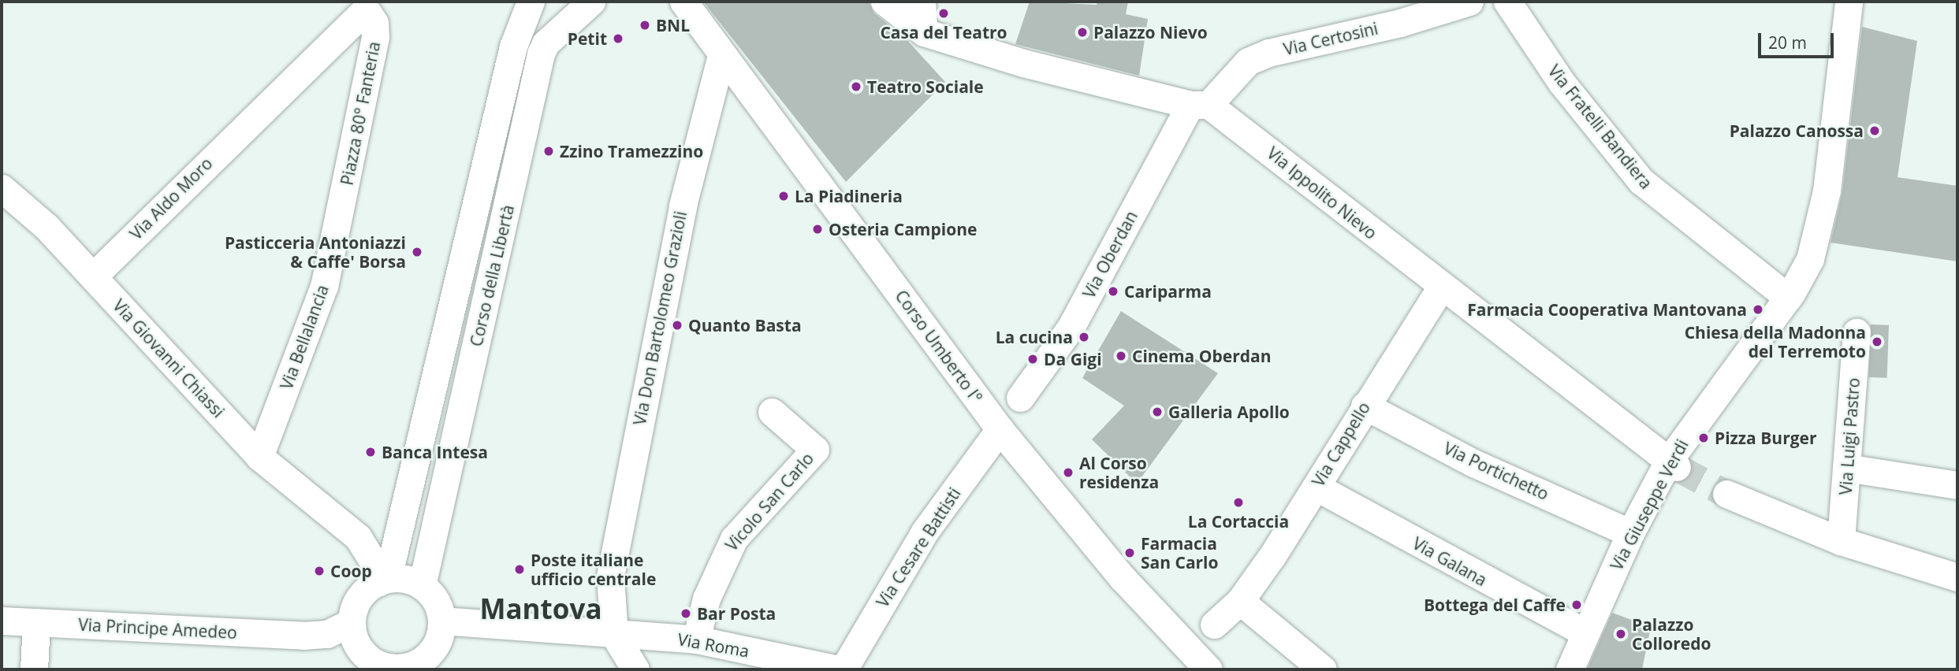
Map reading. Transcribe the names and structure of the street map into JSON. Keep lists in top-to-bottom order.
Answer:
{
  "streets": {
    "street": [
      "Via Certosini",
      "Piazza 80° Fanteria",
      "Via Fratelli Bandiera",
      "Via Ippolito Nievo",
      "Via Aldo Moro",
      "Via Oberdan",
      "Corso della Libertà",
      "Via Don Bartolomeo Grazioli",
      "Via Bellalancia",
      "Corso Umberto I°",
      "Via Giovanni Chiassi",
      "Via Luigi Pastro",
      "Via Cappello",
      "Via Portichetto",
      "Vicolo San Carlo",
      "Via Giuseppe Verdi",
      "Via Cesare Battisti",
      "Via Galana",
      "Via Principe Amedeo",
      "Via Roma"
    ]
  },
  "crossings": [
    ["Via Certosini", "Via Ippolito Nievo"],
    ["Via Certosini", "Via Oberdan"],
    ["Piazza 80° Fanteria", "Via Aldo Moro"],
    ["Piazza 80° Fanteria", "Via Bellalancia"],
    ["Via Fratelli Bandiera", "Via Giuseppe Verdi"],
    ["Via Ippolito Nievo", "Via Oberdan"],
    ["Via Ippolito Nievo", "Via Cappello"],
    ["Via Ippolito Nievo", "Via Giuseppe Verdi"],
    ["Via Aldo Moro", "Via Giovanni Chiassi"],
    ["Corso della Libertà", "Via Giovanni Chiassi"],
    ["Corso della Libertà", "Via Principe Amedeo"],
    ["Corso della Libertà", "Via Roma"],
    ["Via Don Bartolomeo Grazioli", "Corso Umberto I°"],
    ["Via Don Bartolomeo Grazioli", "Via Roma"],
    ["Via Bellalancia", "Via Giovanni Chiassi"],
    ["Corso Umberto I°", "Via Cesare Battisti"],
    ["Via Giovanni Chiassi", "Via Principe Amedeo"],
    ["Via Giovanni Chiassi", "Via Roma"],
    ["Via Cappello", "Via Portichetto"],
    ["Via Cappello", "Via Galana"],
    ["Via Portichetto", "Via Giuseppe Verdi"],
    ["Vicolo San Carlo", "Via Roma"],
    ["Via Giuseppe Verdi", "Via Galana"],
    ["Via Principe Amedeo", "Via Roma"]
  ],
  "districts": ["Mantova"],
  "places": [
    "Casa del Teatro",
    "BNL",
    "Palazzo Nievo",
    "Petit",
    "Teatro Sociale",
    "Palazzo Canossa",
    "Zzino Tramezzino",
    "La Piadineria",
    "Osteria Campione",
    "Pasticceria Antoniazzi & Caffe' Borsa",
    "Cariparma",
    "Farmacia Cooperativa Mantovana",
    "Quanto Basta",
    "La cucina",
    "Chiesa della Madonna del Terremoto",
    "Cinema Oberdan",
    "Da Gigi",
    "Galleria Apollo",
    "Pizza Burger",
    "Banca Intesa",
    "Al Corso residenza",
    "La Cortaccia",
    "Farmacia San Carlo",
    "Poste italiane ufficio centrale",
    "Coop",
    "Bottega del Caffe",
    "Bar Posta",
    "Palazzo Colloredo"
  ],
  "scale_bar": "20 m"
}
